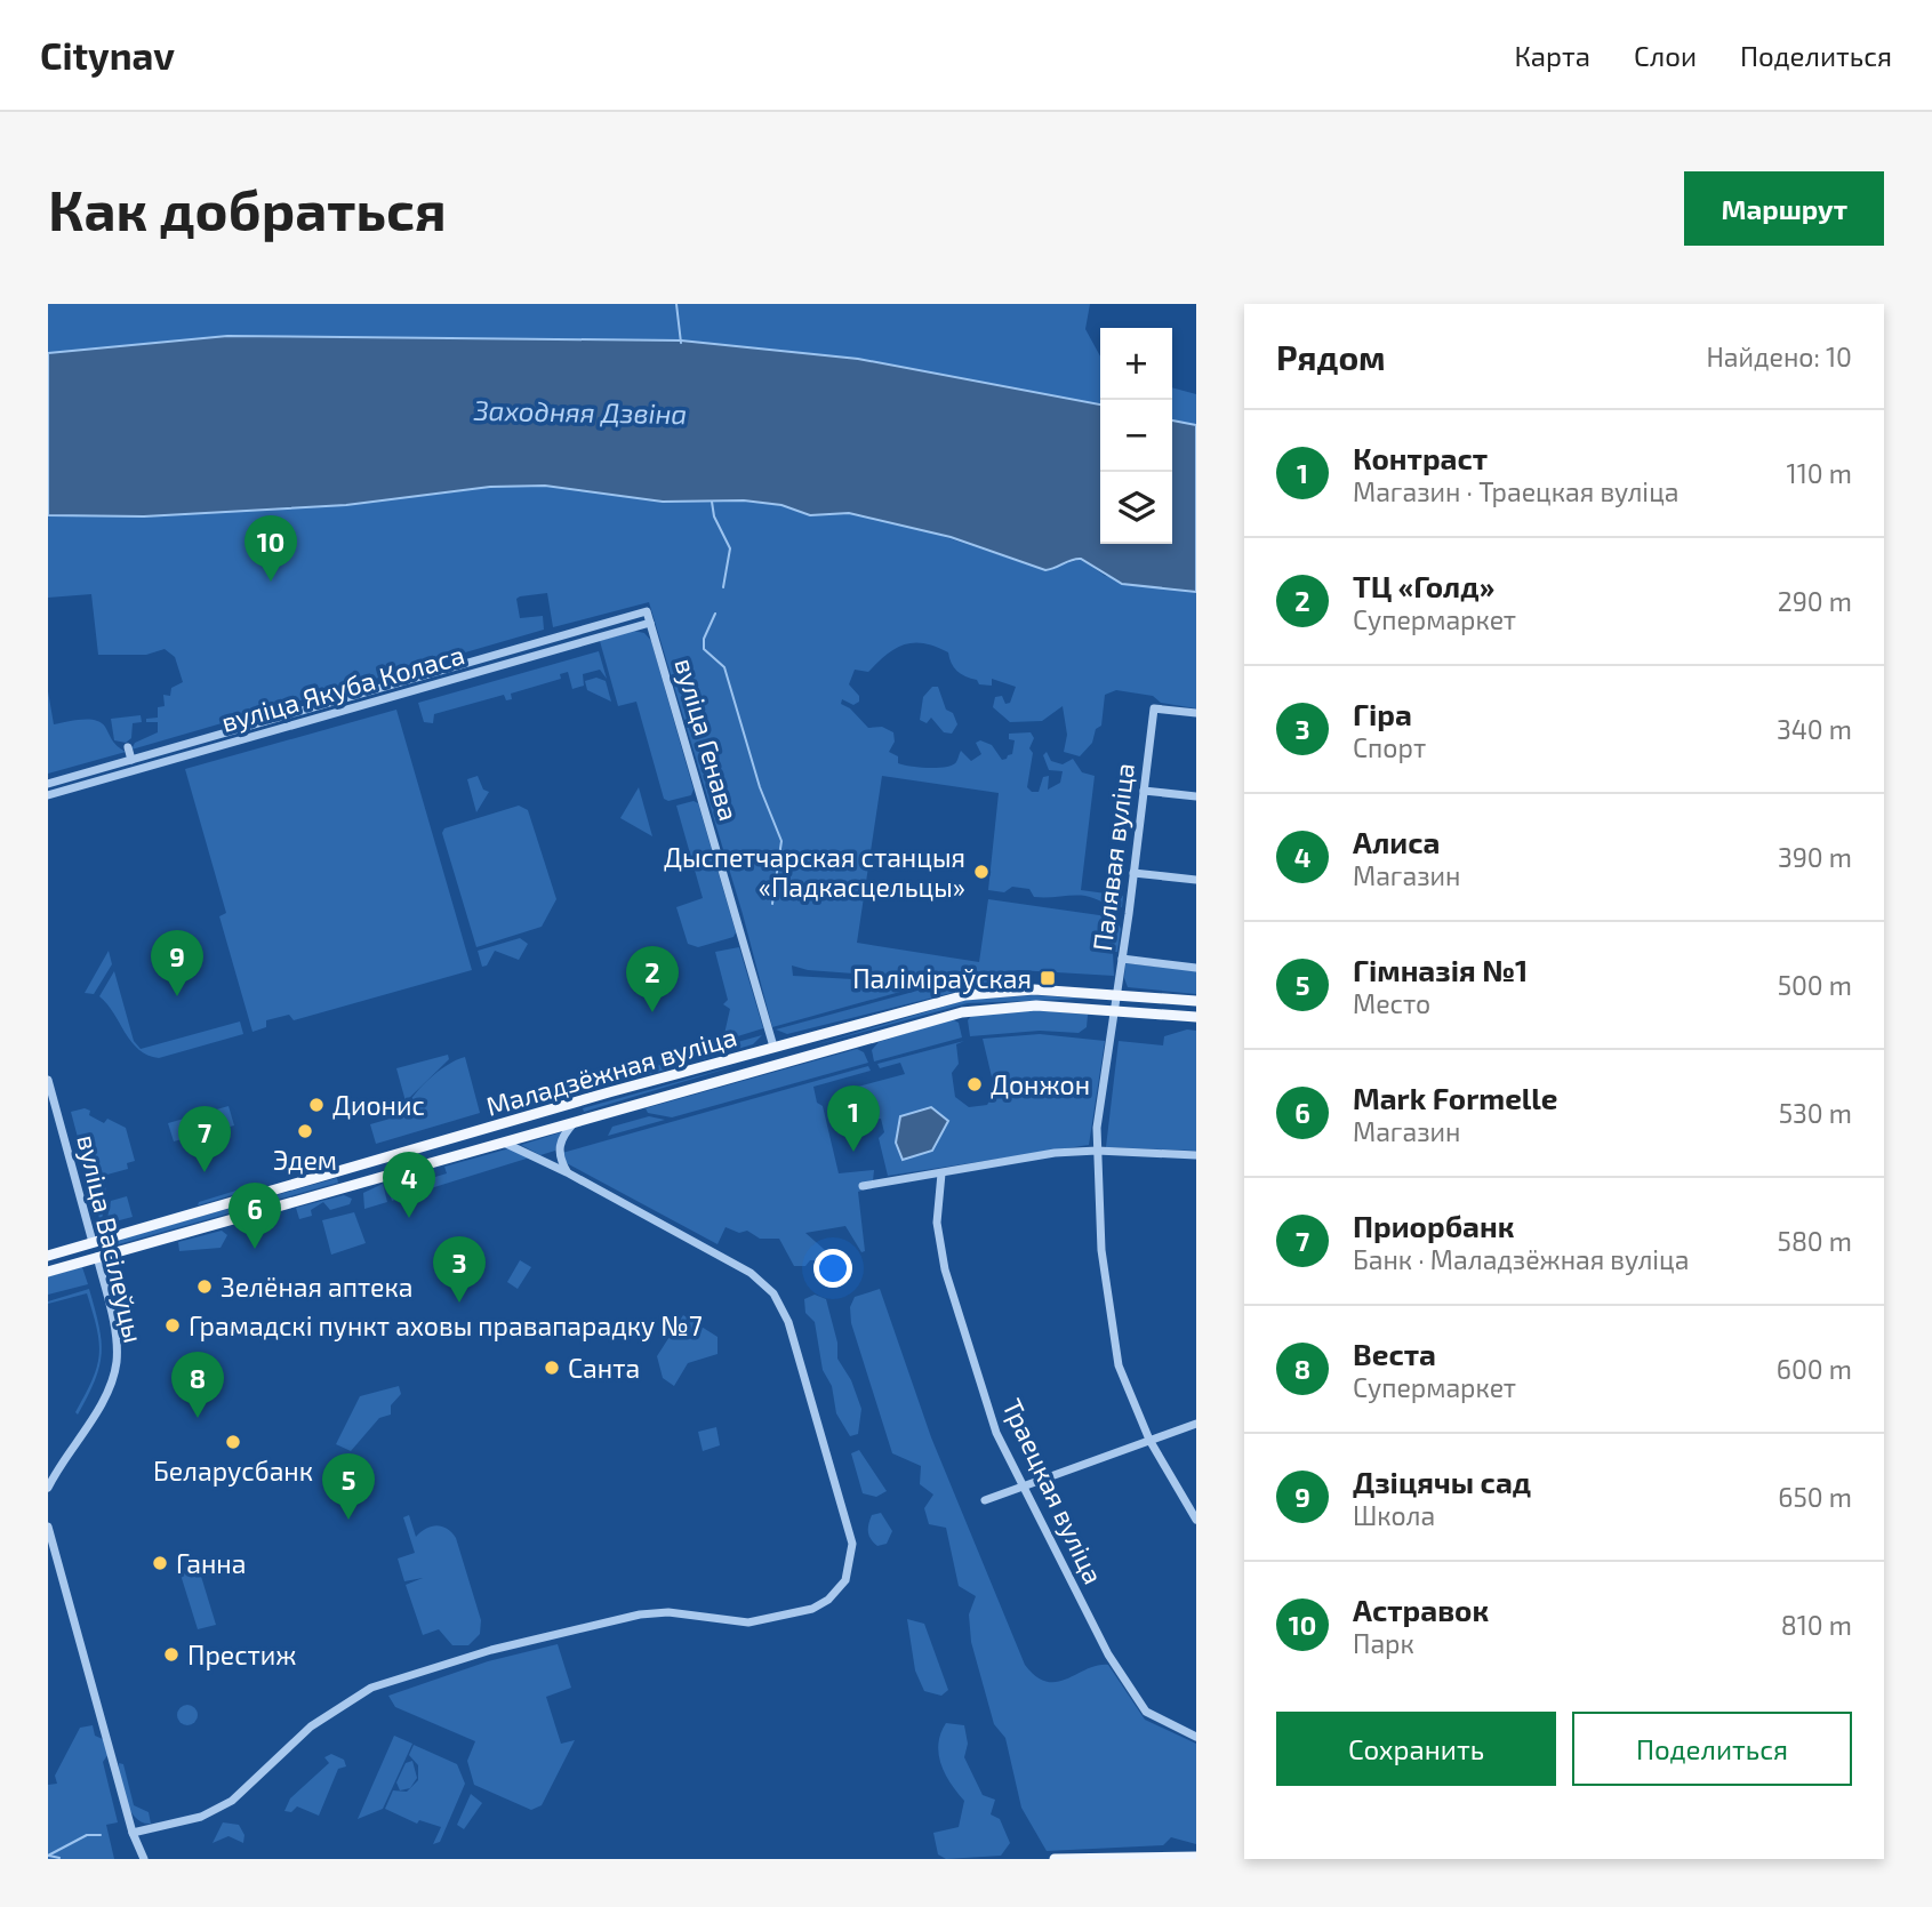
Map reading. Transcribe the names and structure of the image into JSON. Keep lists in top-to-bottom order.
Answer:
{
  "streets": {
    "main road": ["вуліца Генава", "Маладзёжная вуліца", "вуліца Васілеўцы"],
    "street": ["вуліца Якуба Коласа", "Палявая вуліца", "Траецкая вуліца"]
  },
  "crossings": [
    ["вуліца Якуба Коласа", "вуліца Генава"],
    ["вуліца Генава", "Маладзёжная вуліца"],
    ["Палявая вуліца", "Маладзёжная вуліца"],
    ["Маладзёжная вуліца", "вуліца Васілеўцы"]
  ],
  "water": ["Заходняя Дзвіна"],
  "places": {
    "other": [
      "Дыспетчарская станцыя «Падкасцельцы»",
      "Донжон",
      "Дионис",
      "Эдем",
      "Зелёная аптека",
      "Грамадскі пункт аховы правапарадку №7",
      "Санта",
      "Беларусбанк",
      "Ганна",
      "Престиж"
    ],
    "transit": ["Паліміраўская"]
  },
  "page": {
    "header": "Citynav",
    "nav": ["Карта", "Слои", "Поделиться"],
    "buttons": [
      "Маршрут",
      ["Сохранить", "Поделиться"]
    ],
    "title": "Как добраться",
    "heading": ["Рядом", "Найдено: 10"],
    "map_buttons": ["+", "−"],
    "list": [
      {
        "mark": "1",
        "name": "Контраст",
        "note": "Магазин · Траецкая вуліца",
        "value": "110 m"
      },
      {
        "mark": "2",
        "name": "ТЦ «Голд»",
        "note": "Супермаркет",
        "value": "290 m"
      },
      {
        "mark": "3",
        "name": "Гіра",
        "note": "Спорт",
        "value": "340 m"
      },
      {
        "mark": "4",
        "name": "Алиса",
        "note": "Магазин",
        "value": "390 m"
      },
      {
        "mark": "5",
        "name": "Гімназія №1",
        "note": "Место",
        "value": "500 m"
      },
      {
        "mark": "6",
        "name": "Mark Formelle",
        "note": "Магазин",
        "value": "530 m"
      },
      {
        "mark": "7",
        "name": "Приорбанк",
        "note": "Банк · Маладзёжная вуліца",
        "value": "580 m"
      },
      {
        "mark": "8",
        "name": "Веста",
        "note": "Супермаркет",
        "value": "600 m"
      },
      {
        "mark": "9",
        "name": "Дзіцячы сад",
        "note": "Школа",
        "value": "650 m"
      },
      {
        "mark": "10",
        "name": "Астравок",
        "note": "Парк",
        "value": "810 m"
      }
    ],
    "pins": [
      "10",
      "9",
      "2",
      "1",
      "7",
      "4",
      "6",
      "3",
      "8",
      "5"
    ]
  }
}
